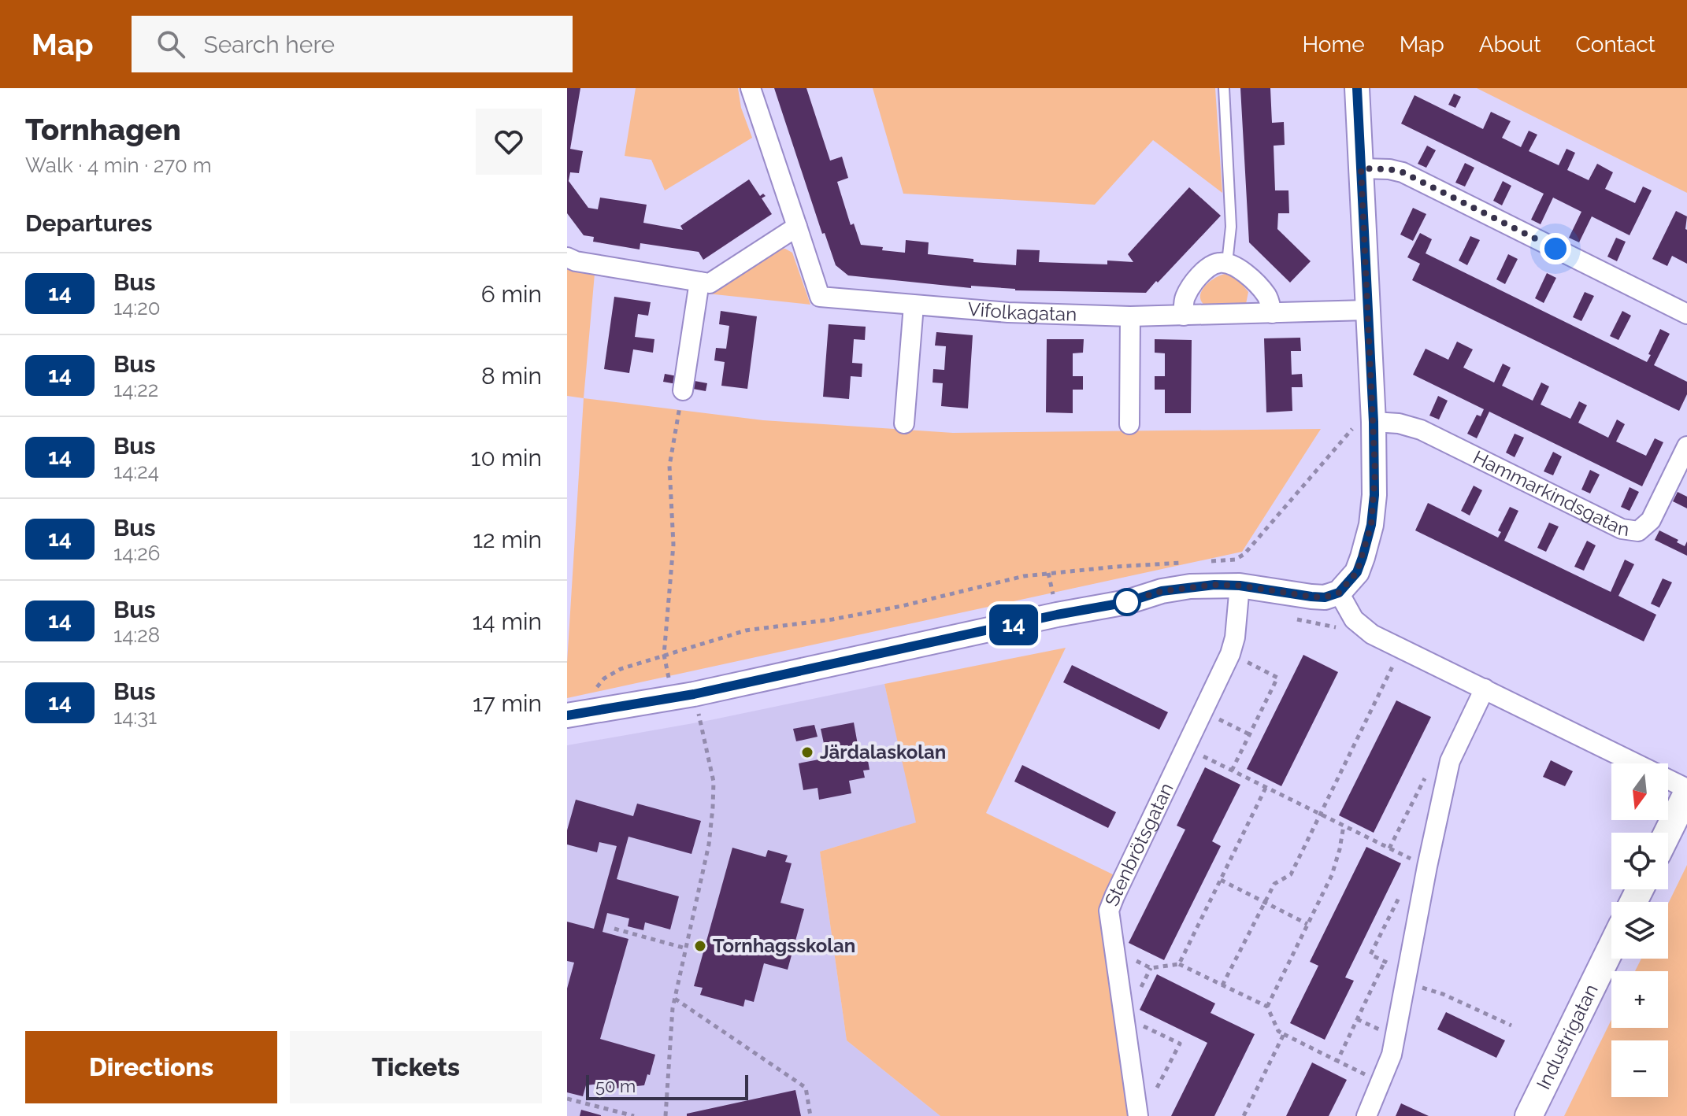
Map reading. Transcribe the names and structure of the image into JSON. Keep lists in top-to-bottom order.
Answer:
{
  "streets": {
    "main road": ["Industrigatan"],
    "street": ["Vifolkagatan", "Hammarkindsgatan", "Stenbrötsgatan"]
  },
  "places": ["Järdalaskolan", "Tornhagsskolan"],
  "lines": ["bus line 14"],
  "scale_bar": "50 m",
  "north": "bottom",
  "page": {
    "header": "Map",
    "search": "Search here",
    "nav": [
      "Home",
      "Map",
      "About",
      "Contact"
    ],
    "heading": [
      ["Tornhagen", "Walk · 4 min · 270 m"],
      "Departures"
    ],
    "on_map": "14",
    "list": [
      {
        "mark": "14",
        "name": "Bus",
        "note": "14:20",
        "value": "6 min"
      },
      {
        "mark": "14",
        "name": "Bus",
        "note": "14:22",
        "value": "8 min"
      },
      {
        "mark": "14",
        "name": "Bus",
        "note": "14:24",
        "value": "10 min"
      },
      {
        "mark": "14",
        "name": "Bus",
        "note": "14:26",
        "value": "12 min"
      },
      {
        "mark": "14",
        "name": "Bus",
        "note": "14:28",
        "value": "14 min"
      },
      {
        "mark": "14",
        "name": "Bus",
        "note": "14:31",
        "value": "17 min"
      }
    ],
    "map_buttons": ["+", "−"],
    "buttons": ["Directions", "Tickets"],
    "scale": "50 m"
  }
}
